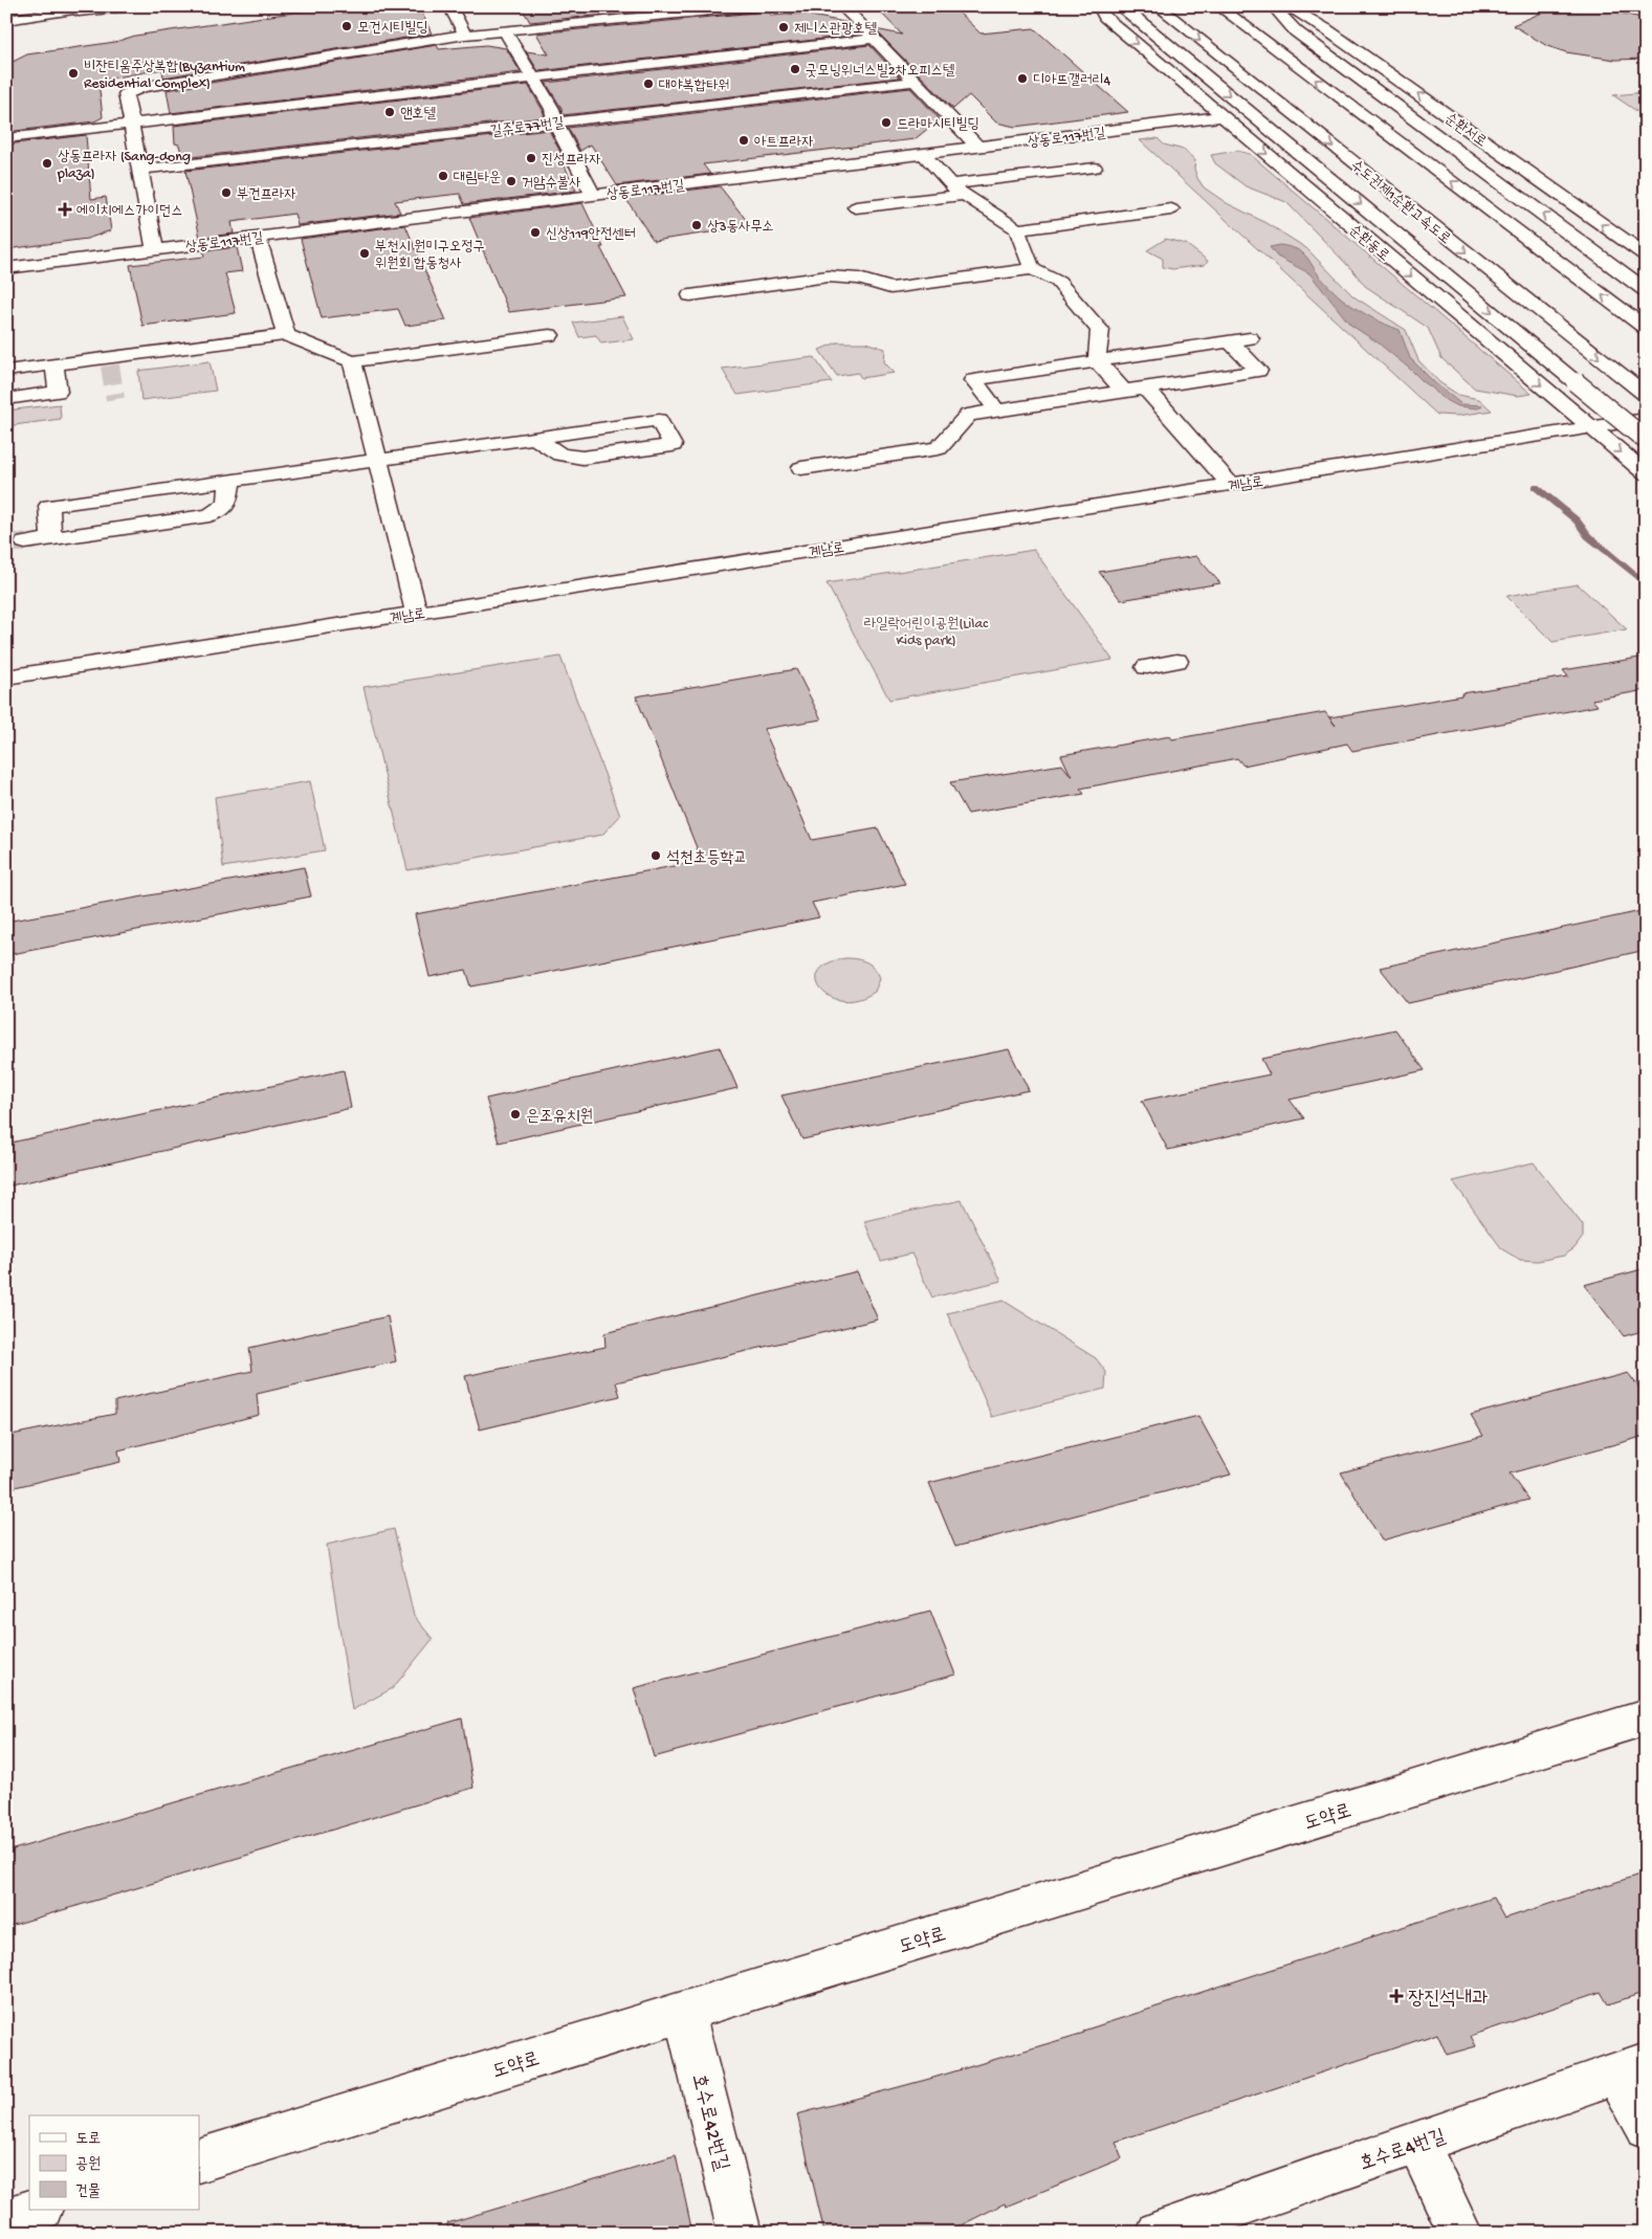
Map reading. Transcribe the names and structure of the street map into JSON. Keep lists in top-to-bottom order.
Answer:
{
  "streets": {
    "main road": [
      "길주로77번길",
      "순환서로",
      "상동로117번길",
      "수도권제1순환고속도로",
      "순환동로",
      "계남로",
      "도약로",
      "호수로42번길",
      "호수로4번길"
    ]
  },
  "crossings": [
    ["상동로117번길", "순환동로"],
    ["순환동로", "계남로"],
    ["도약로", "호수로42번길"]
  ],
  "parks": ["라일락어린이공원(Lilac Kids park)"],
  "places": {
    "other": [
      "모건시티빌딩",
      "제니스관광호텔",
      "굿모닝위너스빌2차오피스텔",
      "비잔티움주상복합(Byzantium Residential Complex)",
      "디아뜨갤러리4",
      "대야복합타워",
      "앤호텔",
      "드라마시티빌딩",
      "아트프라자",
      "진성프라자",
      "상동프라자 (Sang-dong plaza)",
      "대림타운",
      "거암수불사",
      "부건프라자",
      "상3동사무소",
      "신상119안전센터",
      "부천시 원미구오정구 위원회 합동청사",
      "석천초등학교",
      "은조유치원"
    ],
    "health": ["에이치에스가이던스", "장진석내과"]
  },
  "legend": ["도로", "공원", "건물"]
}
